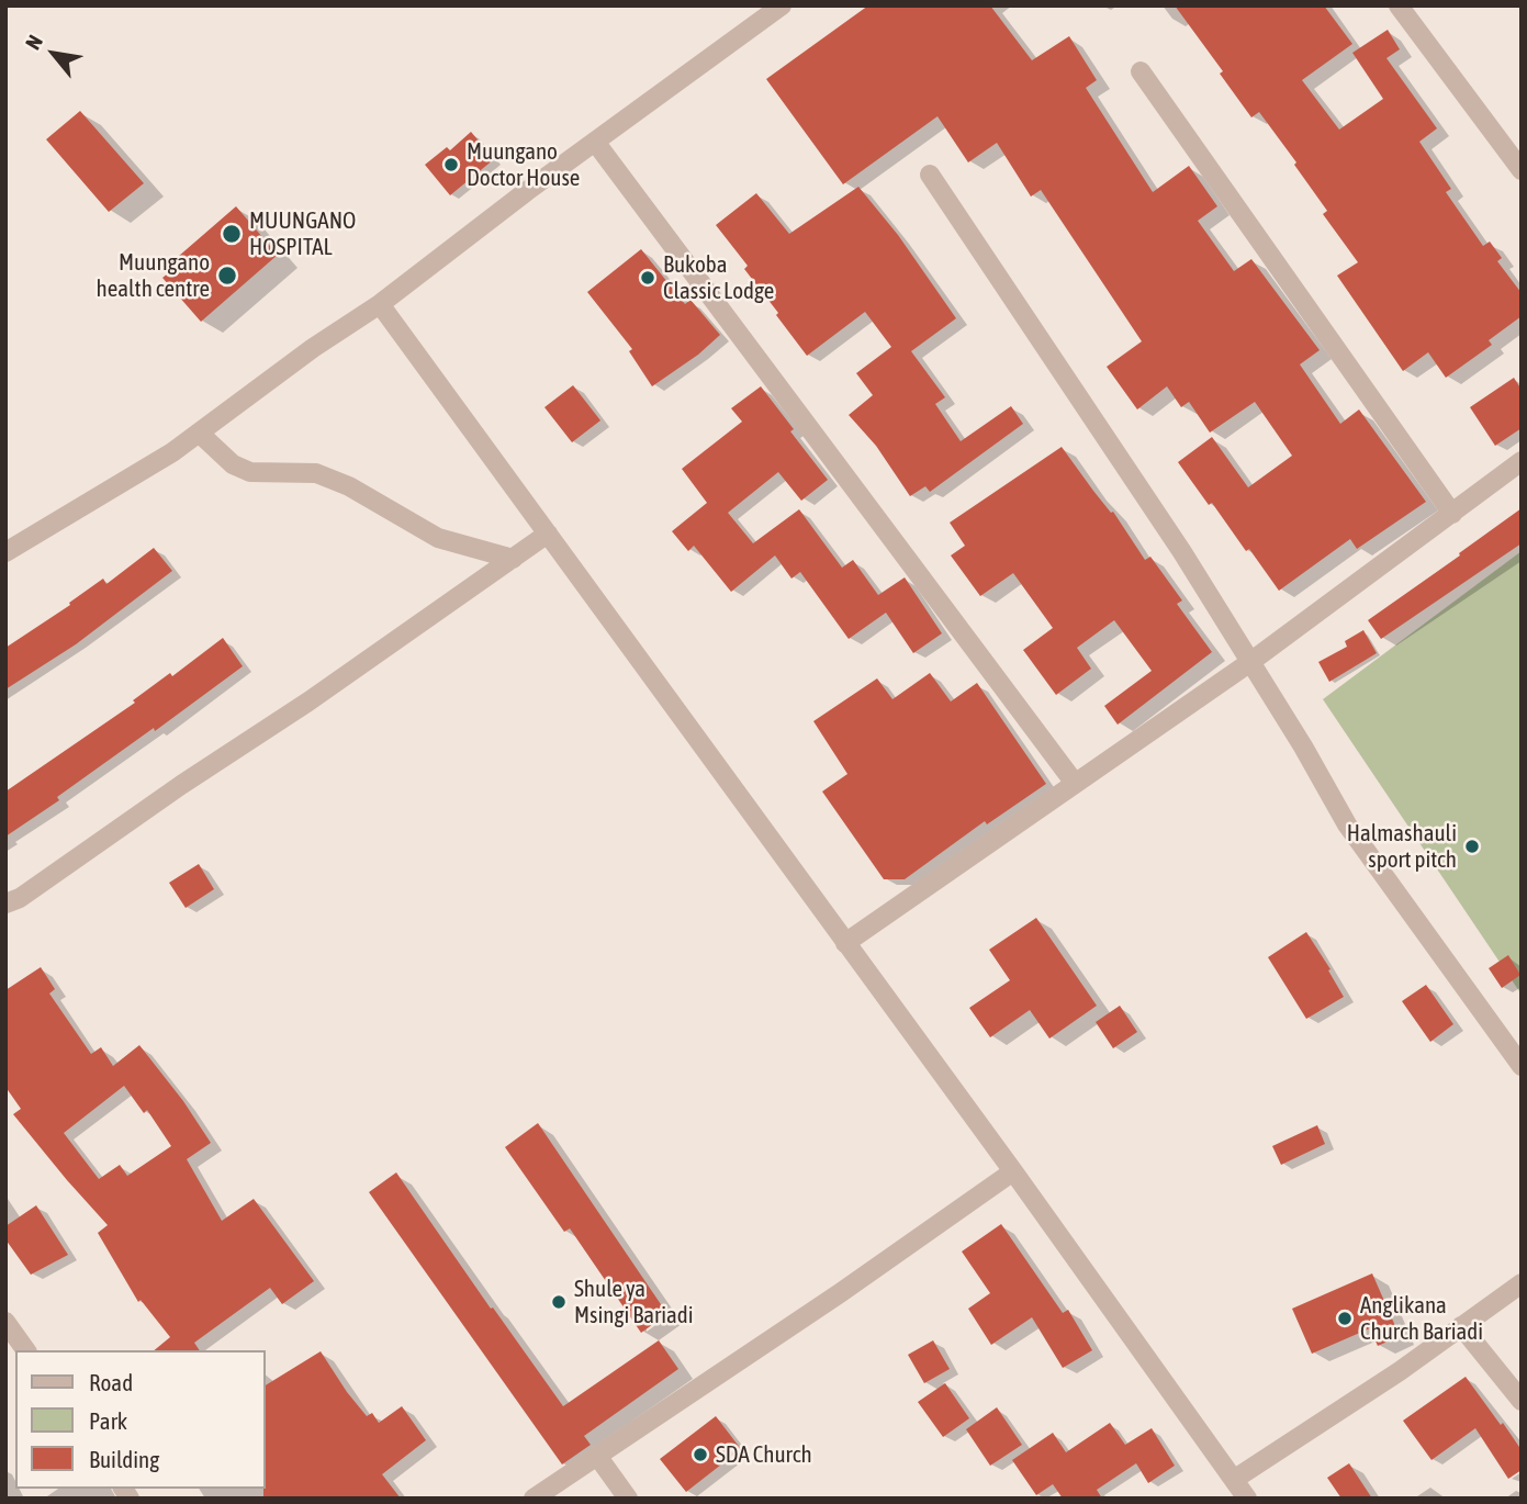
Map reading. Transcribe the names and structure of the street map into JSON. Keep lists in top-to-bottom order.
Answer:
{
  "places": [
    "Muungano Doctor House",
    "MUUNGANO HOSPITAL",
    "Muungano health centre",
    "Bukoba Classic Lodge",
    "Halmashauli sport pitch",
    "Shule ya Msingi Bariadi",
    "Anglikana Church Bariadi",
    "SDA Church"
  ],
  "legend": ["Road", "Park", "Building"],
  "north": "top left"
}
